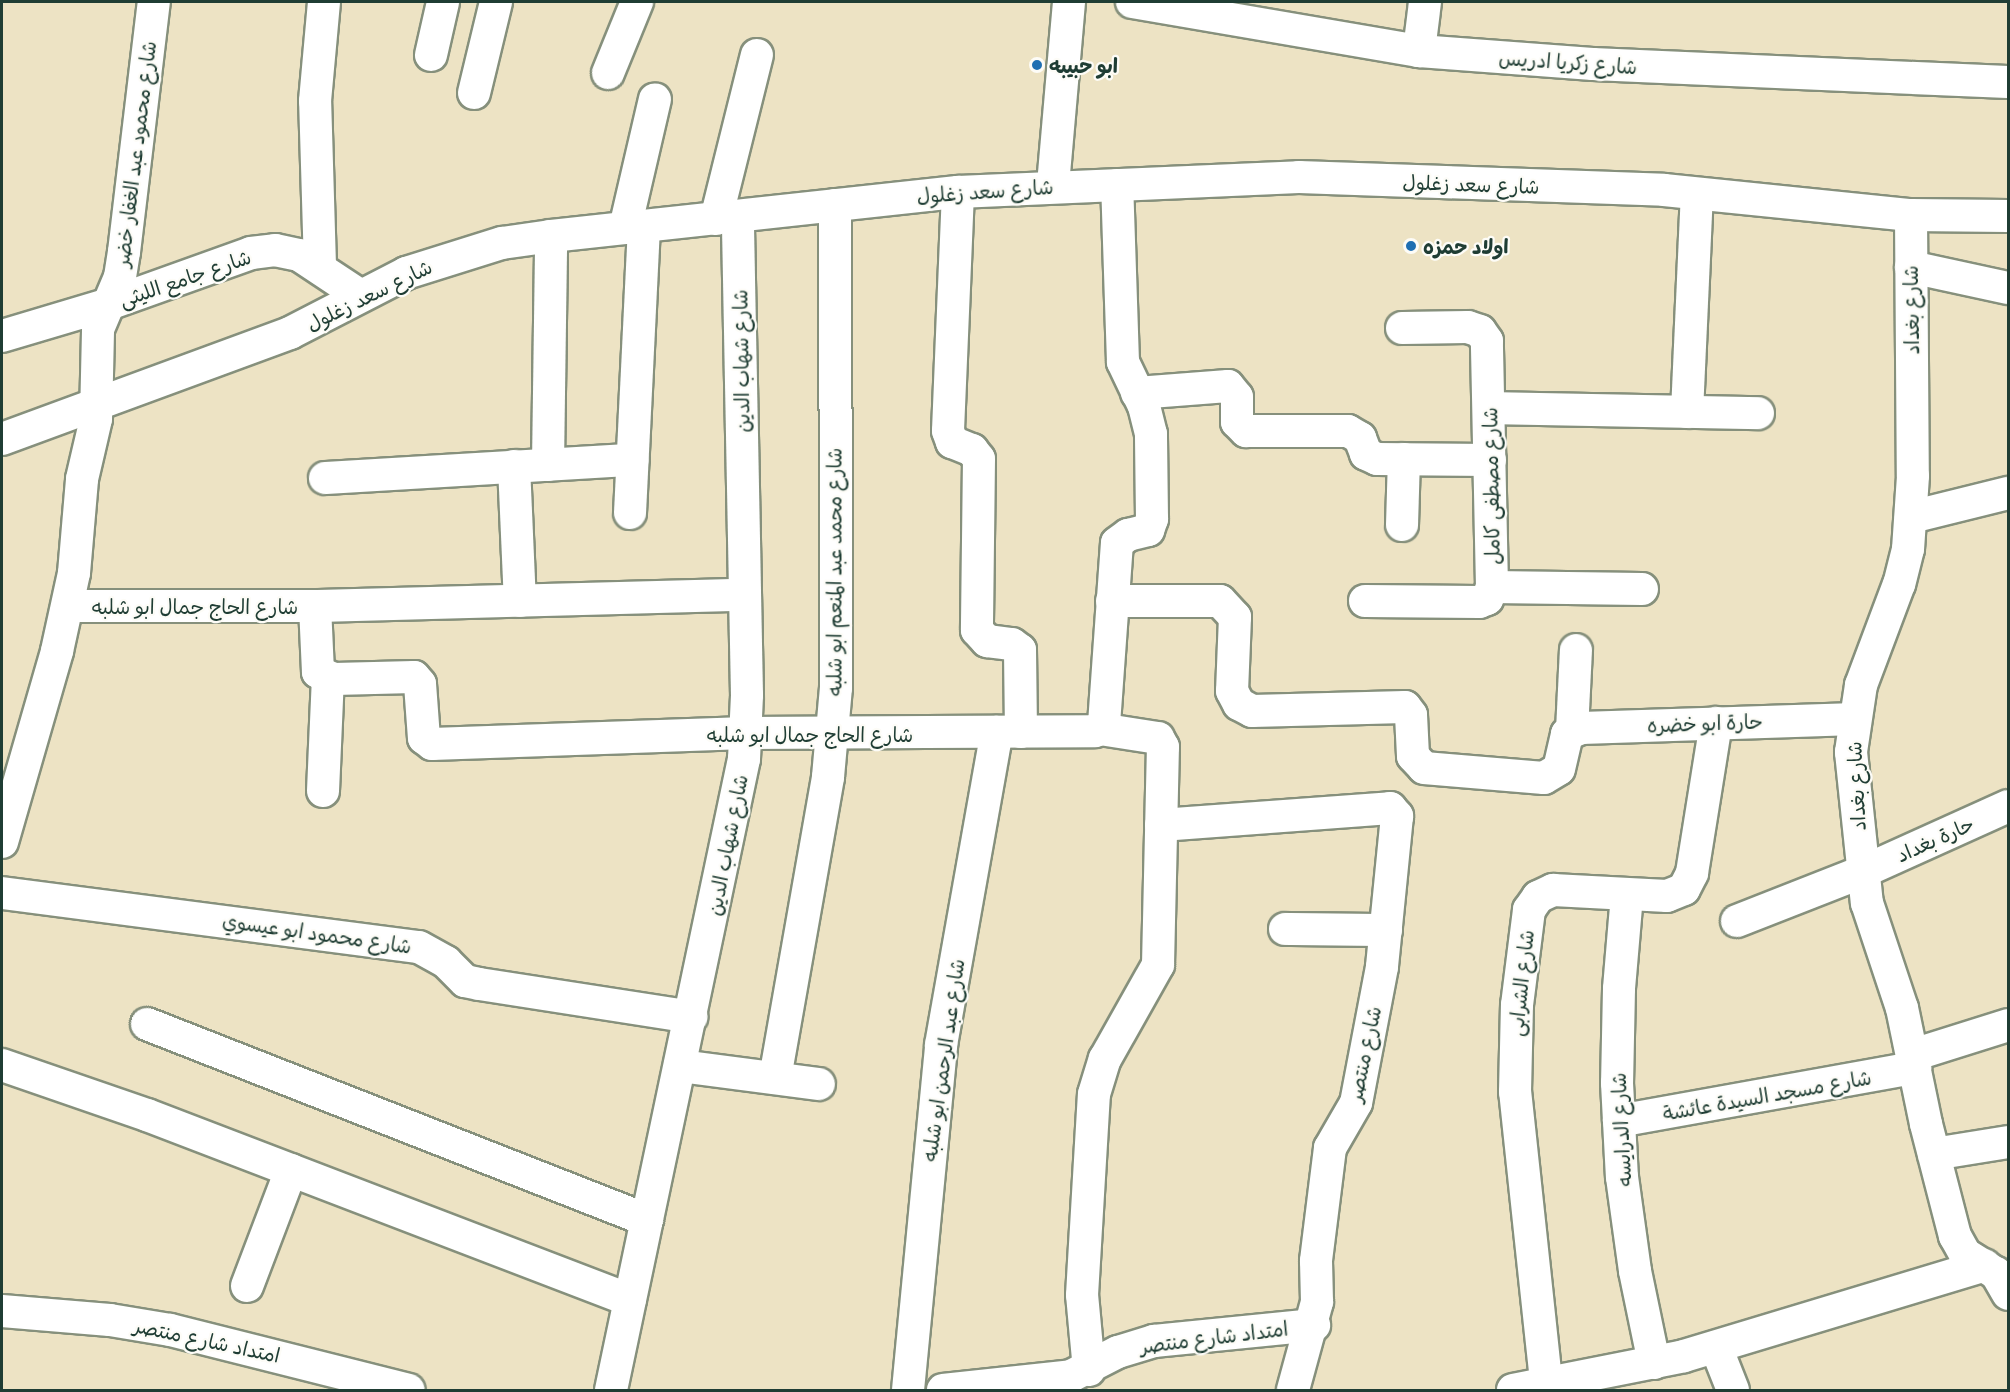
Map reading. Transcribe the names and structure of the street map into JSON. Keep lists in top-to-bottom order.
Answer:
{
  "streets": {
    "street": [
      "شارع زكريا ادريس",
      "شارع محمود عبد الغفار خضر",
      "شارع سعد زغلول",
      "شارع جامع الليثى",
      "شارع بغداد",
      "شارع شهاب الدين",
      "شارع مصطفى كامل",
      "شارع محمد عبد المنعم ابو شلبه",
      "شارع الحاج جمال ابو شلبه",
      "حارة ابو خضره",
      "حارة بغداد",
      "شارع محمود ابو عيسوي",
      "شارع الشرابى",
      "شارع منتصر",
      "شارع عبد الرحمن ابو شلبه",
      "شارع مسجد السيدة عائشة",
      "شارع الدرايسه",
      "امتداد شارع منتصر"
    ]
  },
  "crossings": [
    ["شارع محمود عبد الغفار خضر", "شارع جامع الليثى"],
    ["شارع سعد زغلول", "شارع جامع الليثى"],
    ["شارع سعد زغلول", "شارع بغداد"],
    ["شارع سعد زغلول", "شارع شهاب الدين"],
    ["شارع سعد زغلول", "شارع محمد عبد المنعم ابو شلبه"],
    ["شارع سعد زغلول", "شارع عبد الرحمن ابو شلبه"],
    ["شارع بغداد", "حارة ابو خضره"],
    ["شارع بغداد", "حارة بغداد"],
    ["شارع بغداد", "شارع مسجد السيدة عائشة"],
    ["شارع شهاب الدين", "شارع الحاج جمال ابو شلبه"],
    ["شارع شهاب الدين", "شارع محمود ابو عيسوي"],
    ["شارع محمد عبد المنعم ابو شلبه", "شارع الحاج جمال ابو شلبه"],
    ["شارع الحاج جمال ابو شلبه", "شارع منتصر"],
    ["شارع الحاج جمال ابو شلبه", "شارع عبد الرحمن ابو شلبه"],
    ["حارة ابو خضره", "شارع الشرابى"],
    ["شارع الشرابى", "شارع الدرايسه"],
    ["شارع منتصر", "امتداد شارع منتصر"],
    ["شارع مسجد السيدة عائشة", "شارع الدرايسه"]
  ],
  "places": ["ابو حبيبه", "اولاد حمزه"]
}
